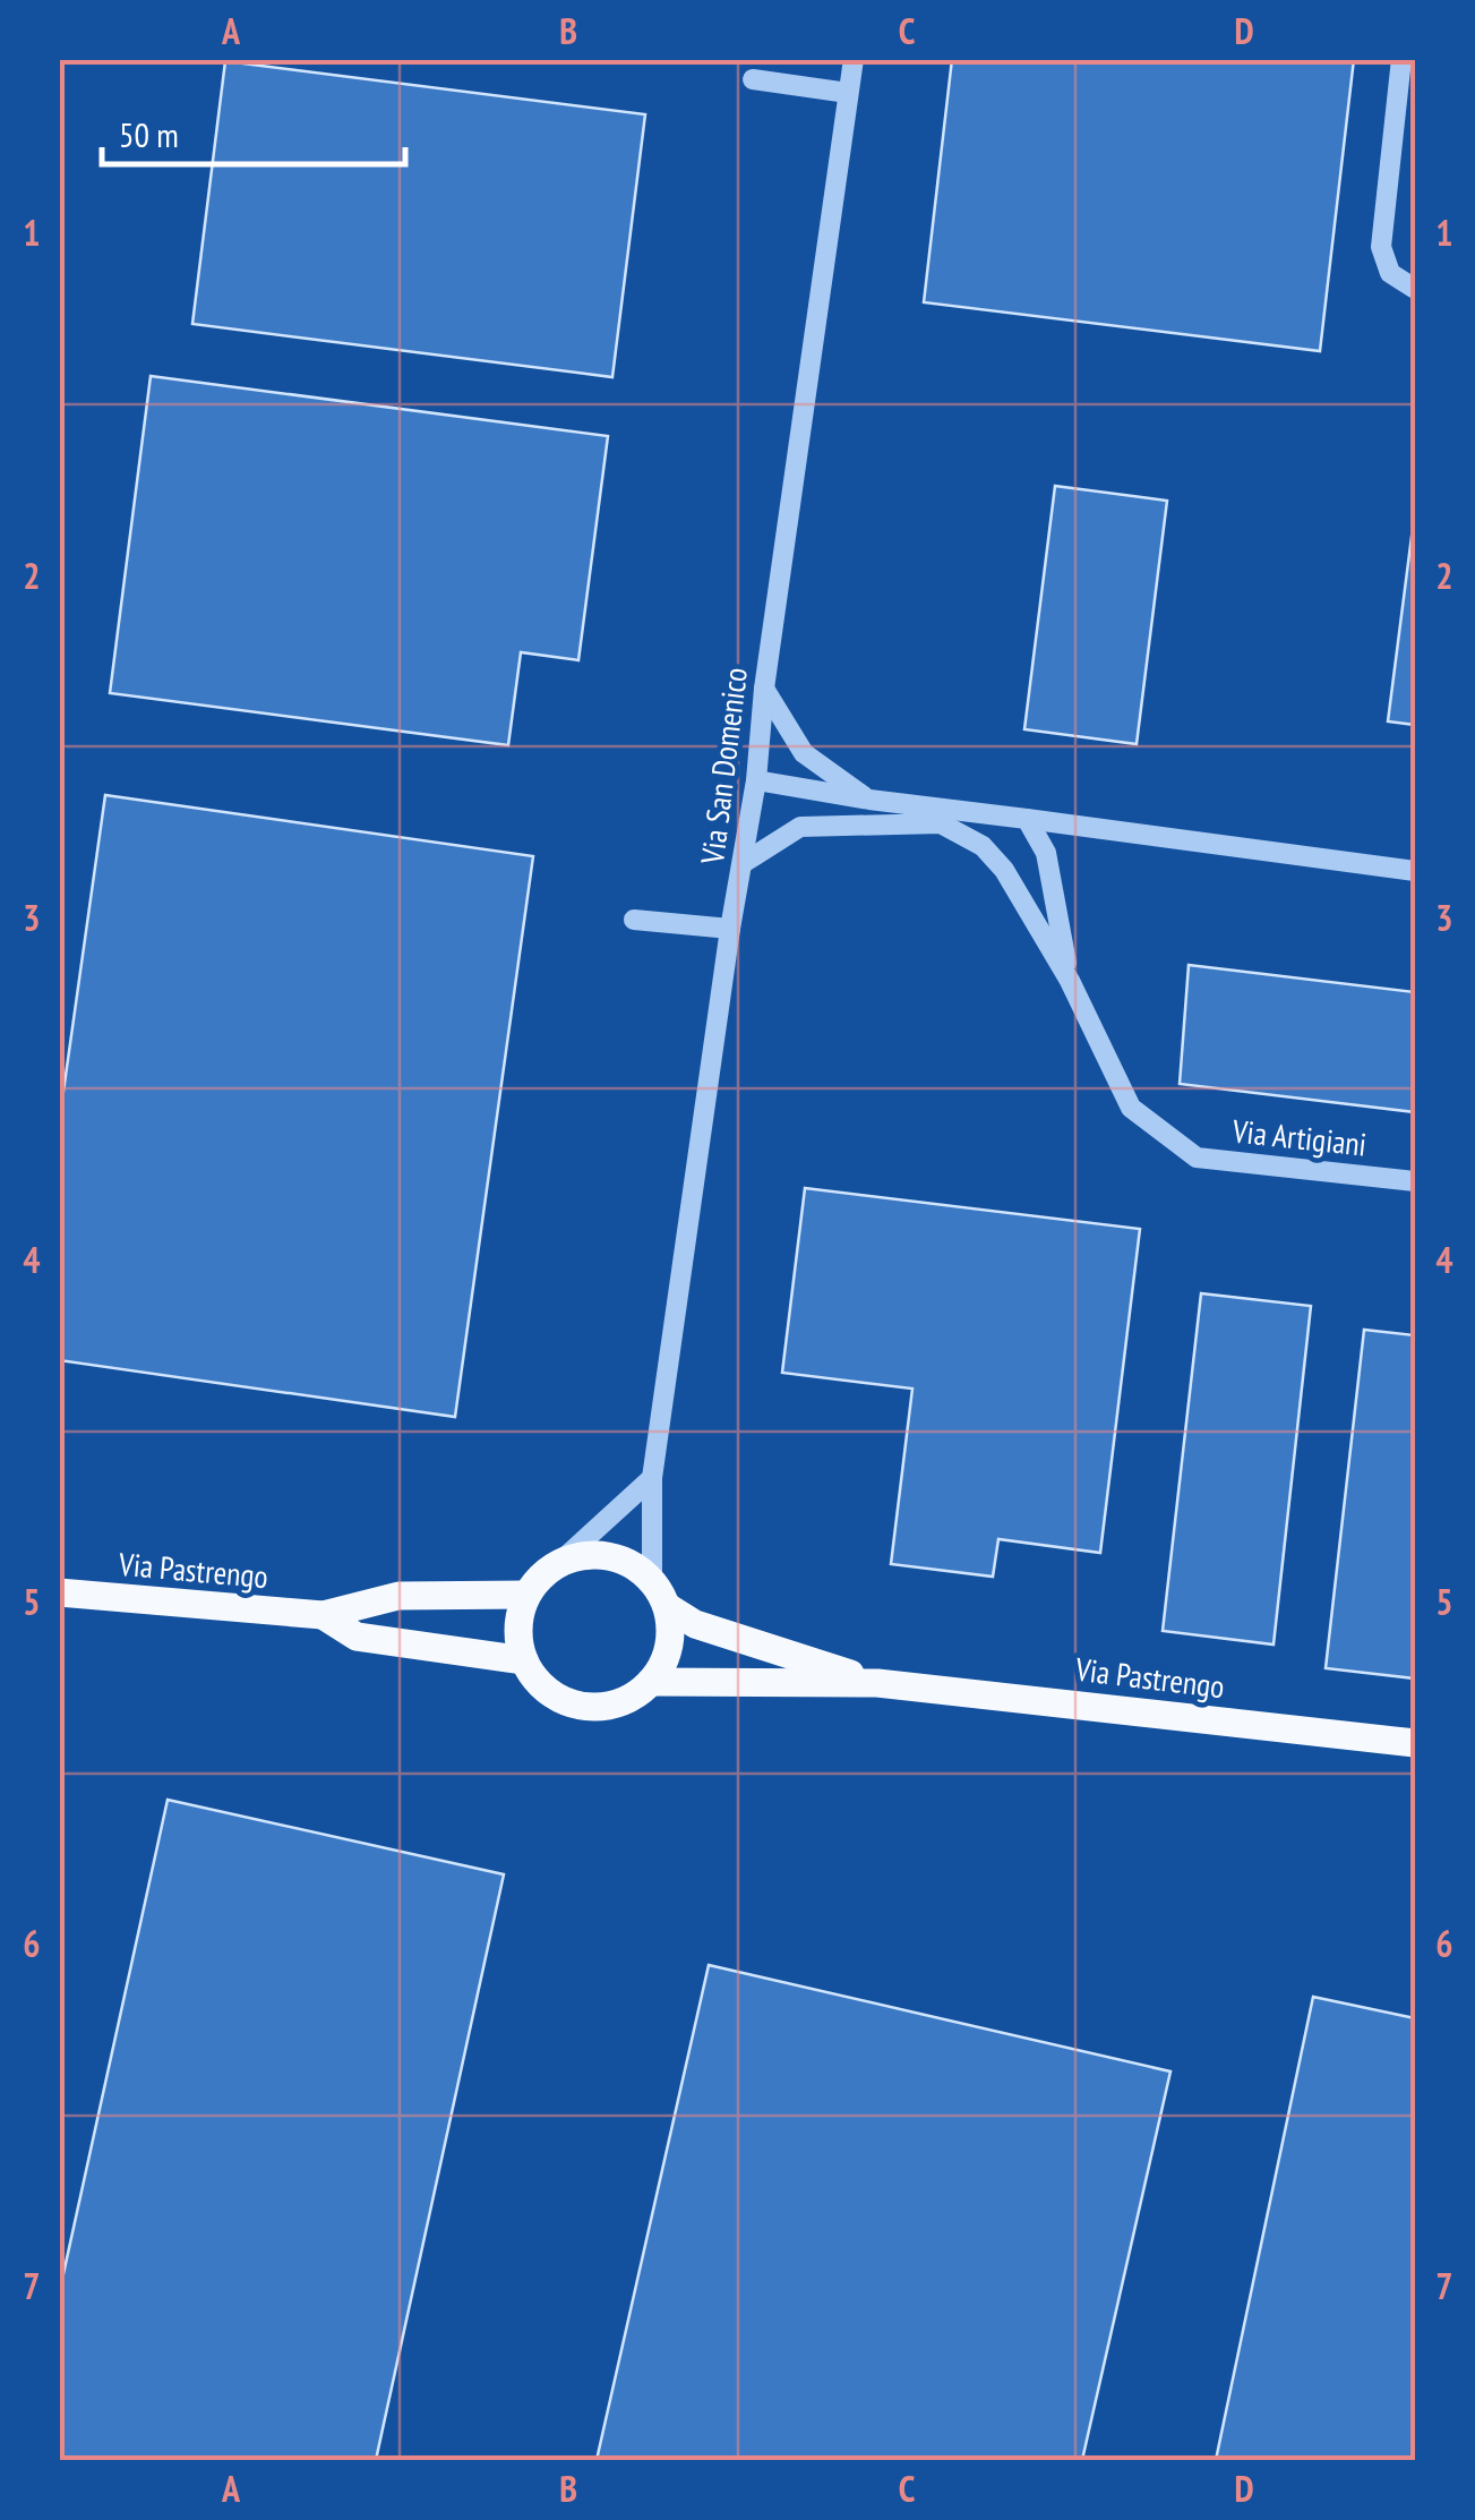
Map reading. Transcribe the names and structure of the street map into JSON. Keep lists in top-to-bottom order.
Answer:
{
  "streets": {
    "main road": ["Via Pastrengo"],
    "street": ["Via San Domenico", "Via Artigiani"]
  },
  "crossings": [
    ["Via San Domenico", "Via Artigiani"],
    ["Via San Domenico", "Via Pastrengo"]
  ],
  "scale_bar": "50 m",
  "grid": {
    "columns": [
      "A",
      "B",
      "C",
      "D"
    ],
    "rows": [
      "1",
      "2",
      "3",
      "4",
      "5",
      "6",
      "7"
    ]
  }
}
